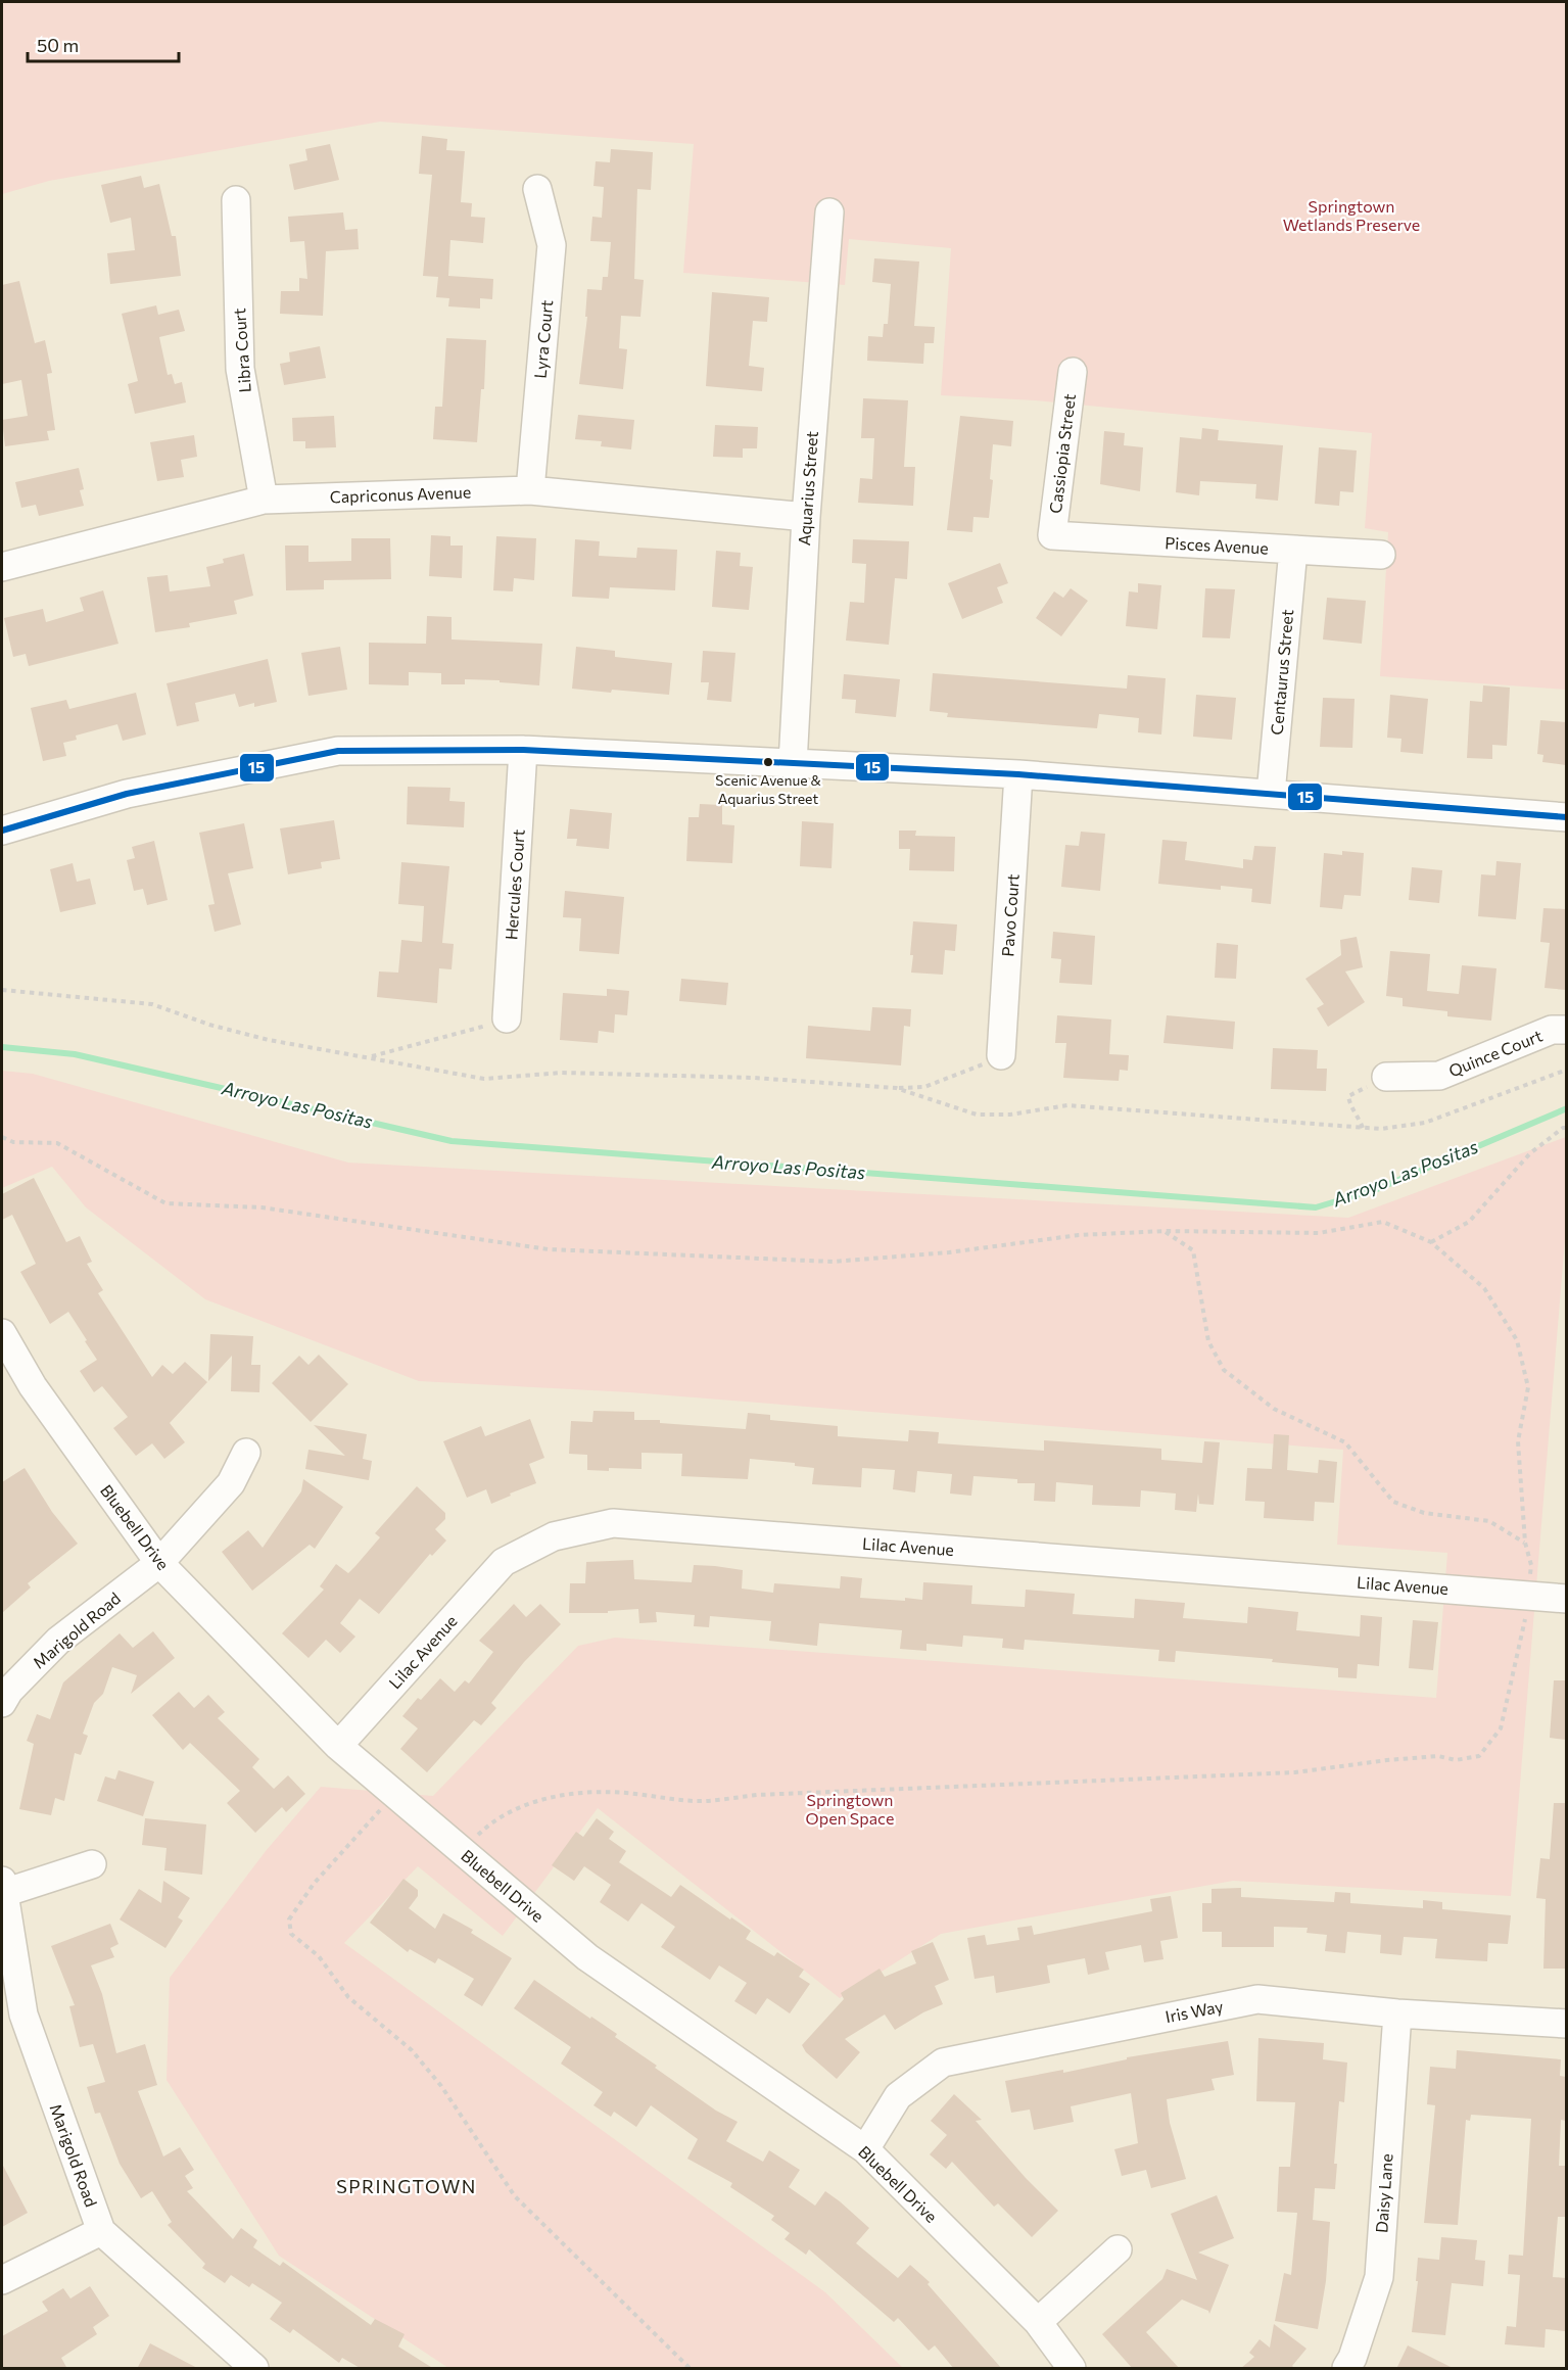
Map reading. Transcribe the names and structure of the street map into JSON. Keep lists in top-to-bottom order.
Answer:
{
  "streets": {
    "street": [
      "Lyra Court",
      "Libra Court",
      "Cassiopia Street",
      "Aquarius Street",
      "Capriconus Avenue",
      "Pisces Avenue",
      "Centaurus Street",
      "Hercules Court",
      "Pavo Court",
      "Quince Court",
      "Bluebell Drive",
      "Lilac Avenue",
      "Marigold Road",
      "Iris Way",
      "Daisy Lane"
    ]
  },
  "crossings": [
    ["Lyra Court", "Capriconus Avenue"],
    ["Libra Court", "Capriconus Avenue"],
    ["Cassiopia Street", "Pisces Avenue"],
    ["Aquarius Street", "Capriconus Avenue"],
    ["Pisces Avenue", "Centaurus Street"],
    ["Bluebell Drive", "Lilac Avenue"],
    ["Bluebell Drive", "Marigold Road"],
    ["Bluebell Drive", "Iris Way"],
    ["Iris Way", "Daisy Lane"]
  ],
  "districts": ["SPRINGTOWN"],
  "water": ["Arroyo Las Positas"],
  "parks": ["Springtown Wetlands Preserve", "Springtown Open Space"],
  "places": ["Scenic Avenue & Aquarius Street"],
  "lines": ["transit line 15"],
  "scale_bar": "50 m"
}
